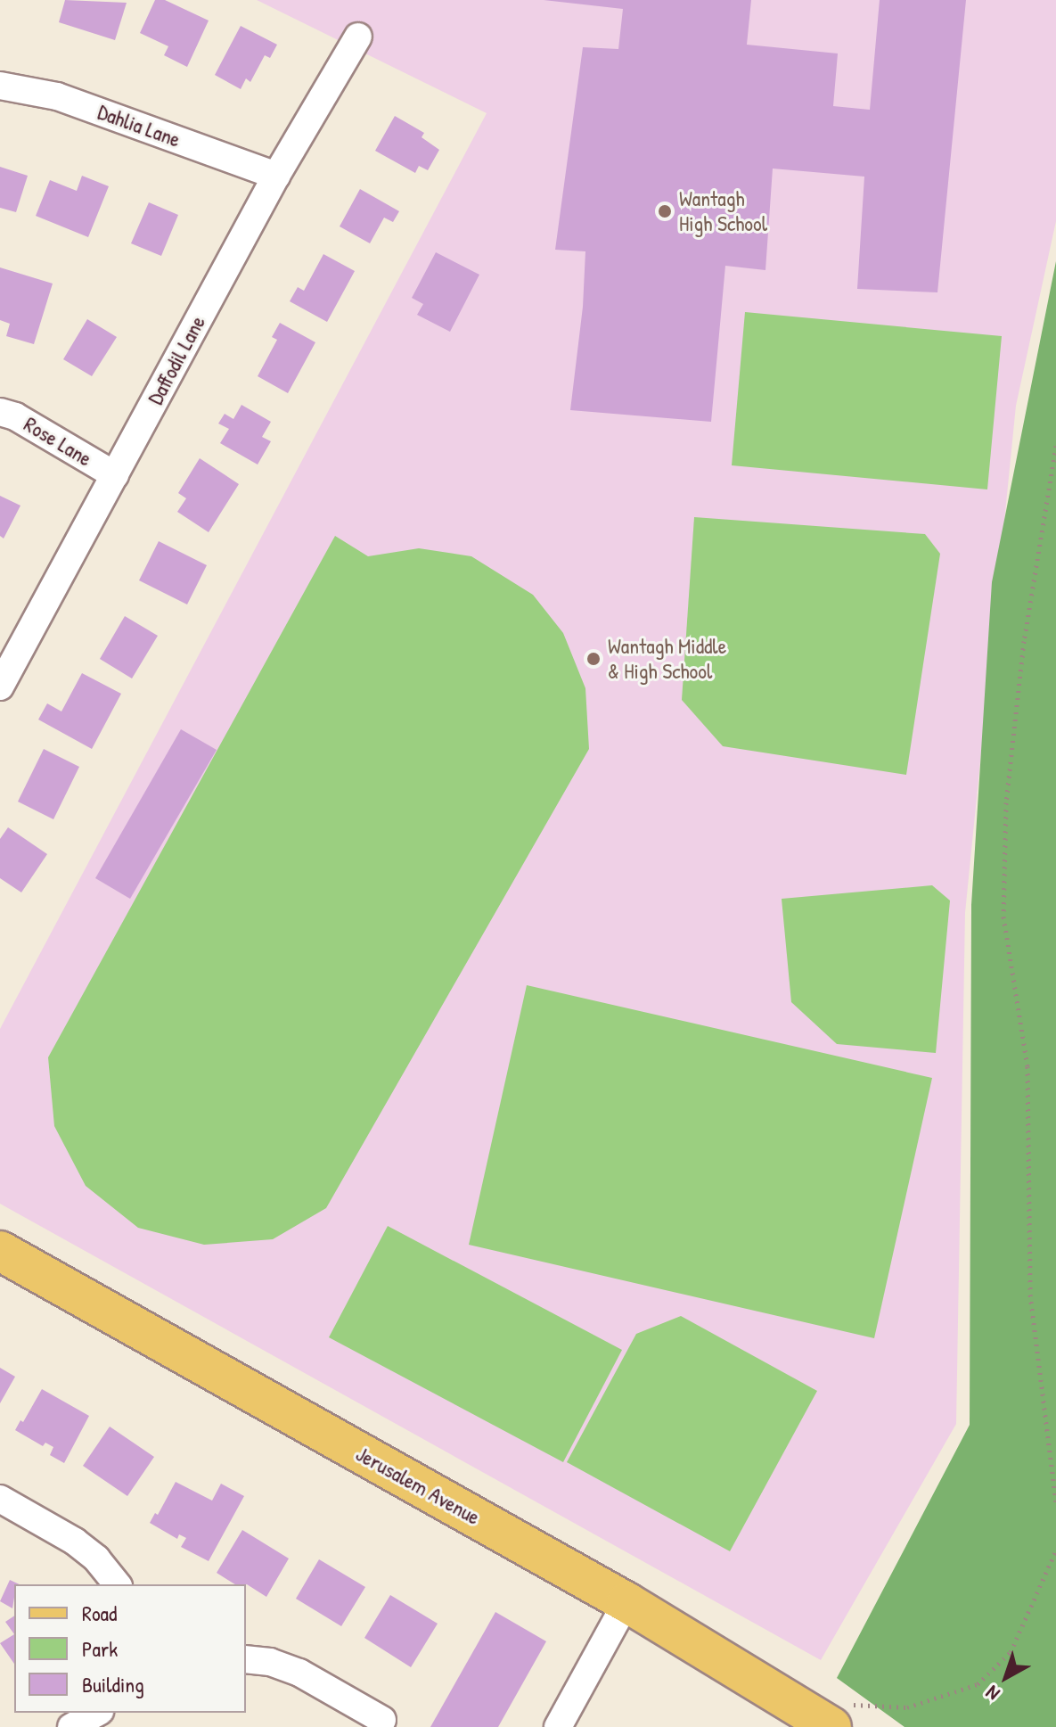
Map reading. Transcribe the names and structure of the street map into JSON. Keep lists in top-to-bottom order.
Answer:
{
  "streets": {
    "main road": ["Jerusalem Avenue"],
    "street": ["Dahlia Lane", "Daffodil Lane", "Rose Lane"]
  },
  "crossings": [
    ["Dahlia Lane", "Daffodil Lane"],
    ["Daffodil Lane", "Rose Lane"]
  ],
  "places": ["Wantagh High School", "Wantagh Middle & High School"],
  "legend": ["Road", "Park", "Building"],
  "north": "bottom left"
}
